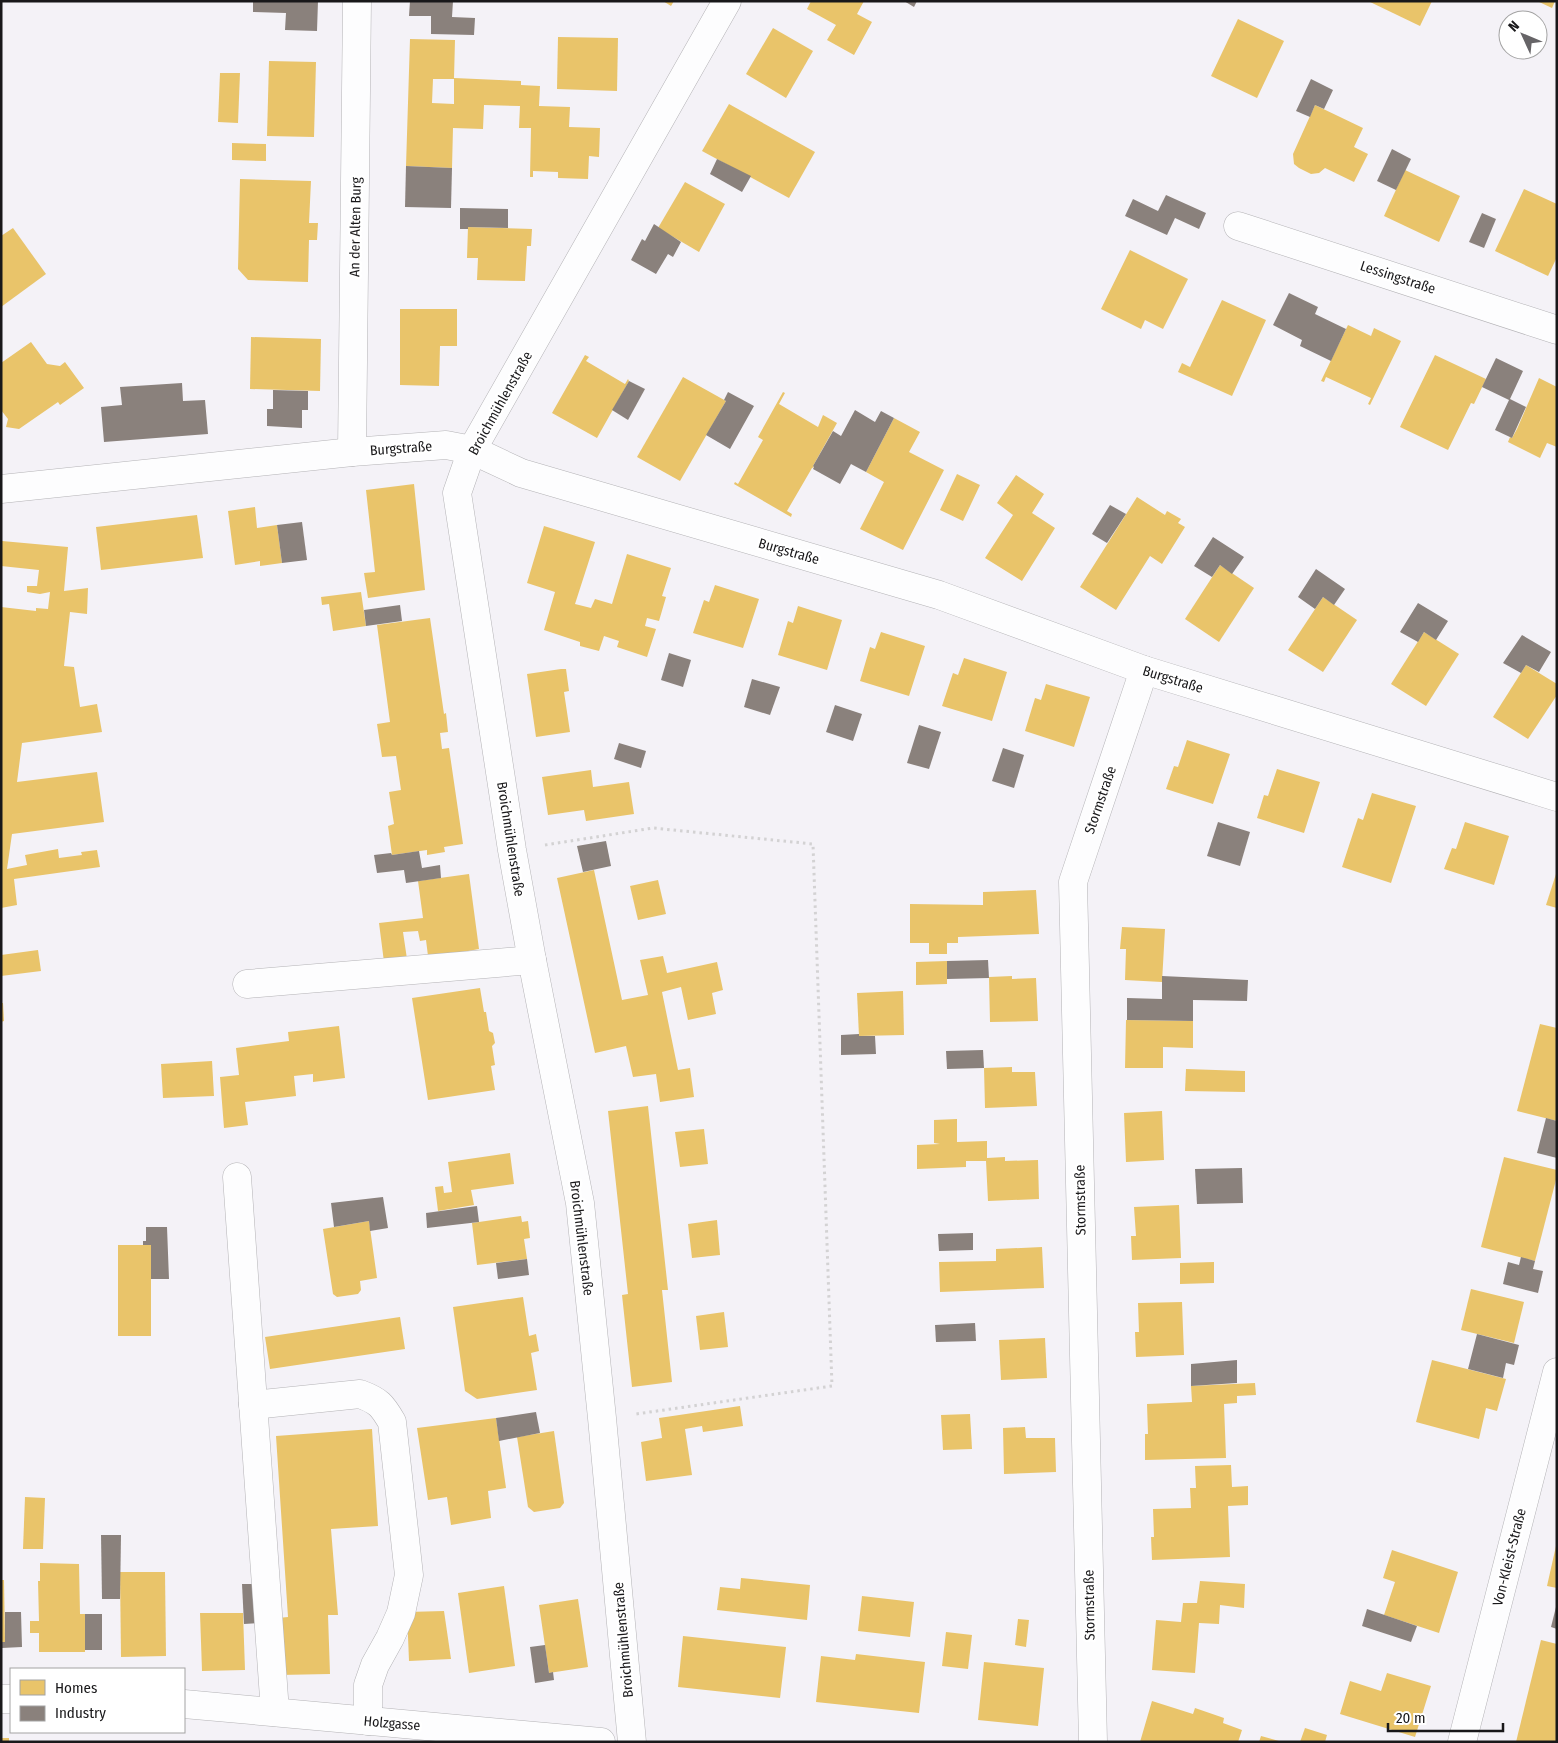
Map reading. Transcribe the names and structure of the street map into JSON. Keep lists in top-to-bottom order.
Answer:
{
  "streets": {
    "street": [
      "An der Alten Burg",
      "Lessingstraße",
      "Broichmühlenstraße",
      "Burgstraße",
      "Stormstraße",
      "Von-Kleist-Straße",
      "Holzgasse"
    ]
  },
  "crossings": [
    ["An der Alten Burg", "Burgstraße"],
    ["Broichmühlenstraße", "Burgstraße"],
    ["Burgstraße", "Stormstraße"]
  ],
  "legend": ["Homes", "Industry"],
  "scale_bar": "20 m",
  "north": "top left"
}
